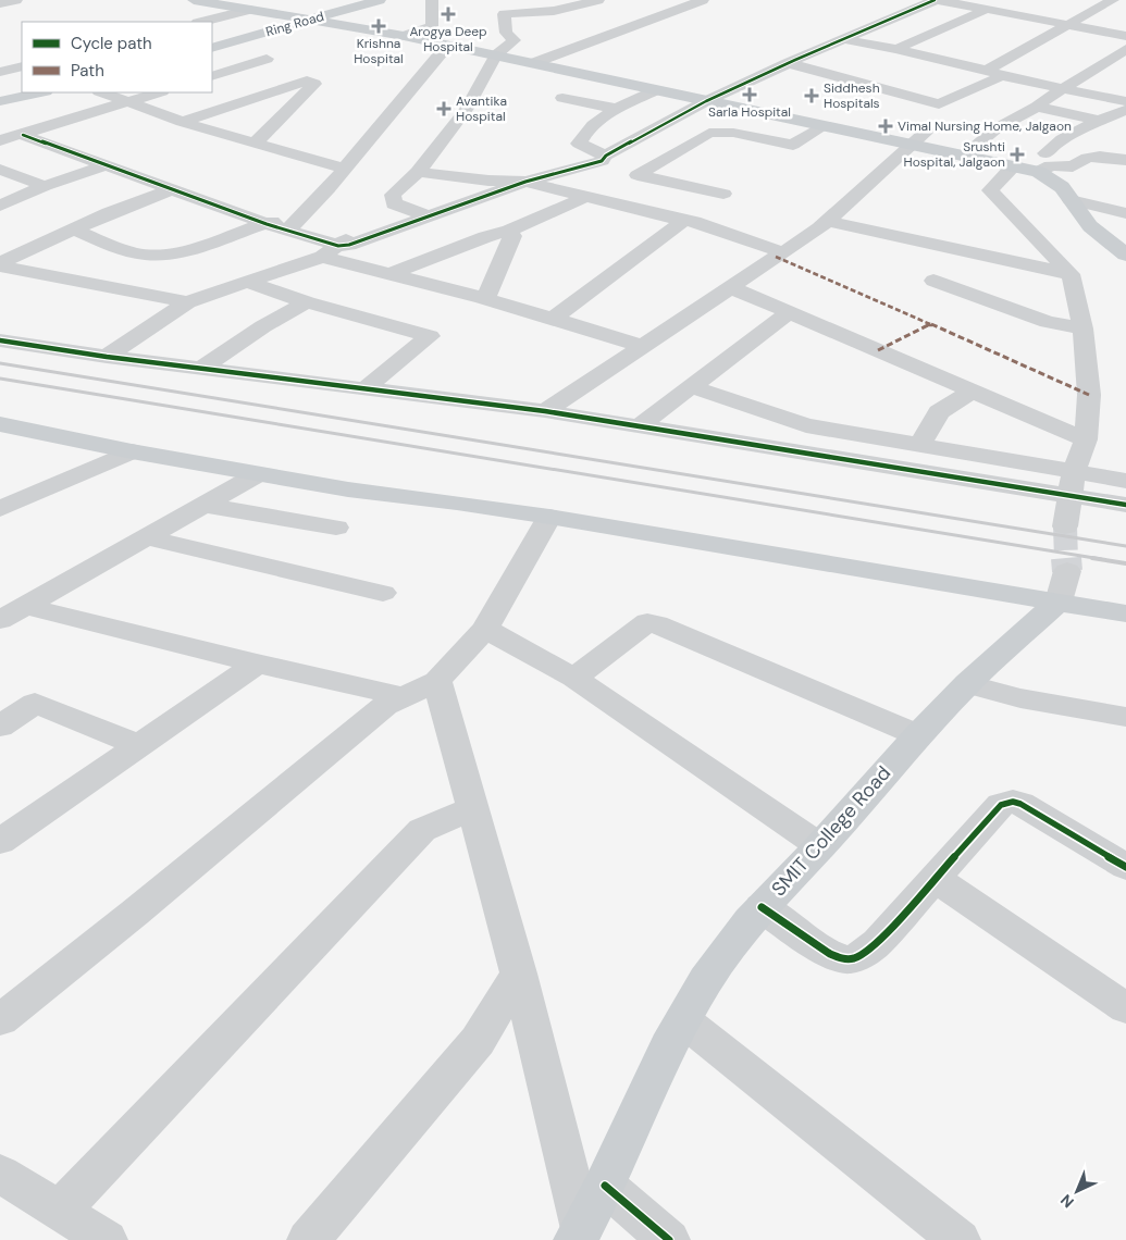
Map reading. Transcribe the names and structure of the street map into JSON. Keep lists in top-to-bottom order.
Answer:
{
  "streets": {
    "main road": ["Ring Road", "SMIT College Road"]
  },
  "places": {
    "health": [
      "Arogya Deep Hospital",
      "Krishna Hospital",
      "Sarla Hospital",
      "Siddhesh Hospitals",
      "Avantika Hospital",
      "Vimal Nursing Home, Jalgaon",
      "Srushti Hospital, Jalgaon"
    ]
  },
  "legend": ["Cycle path", "Path"],
  "north": "bottom left"
}
